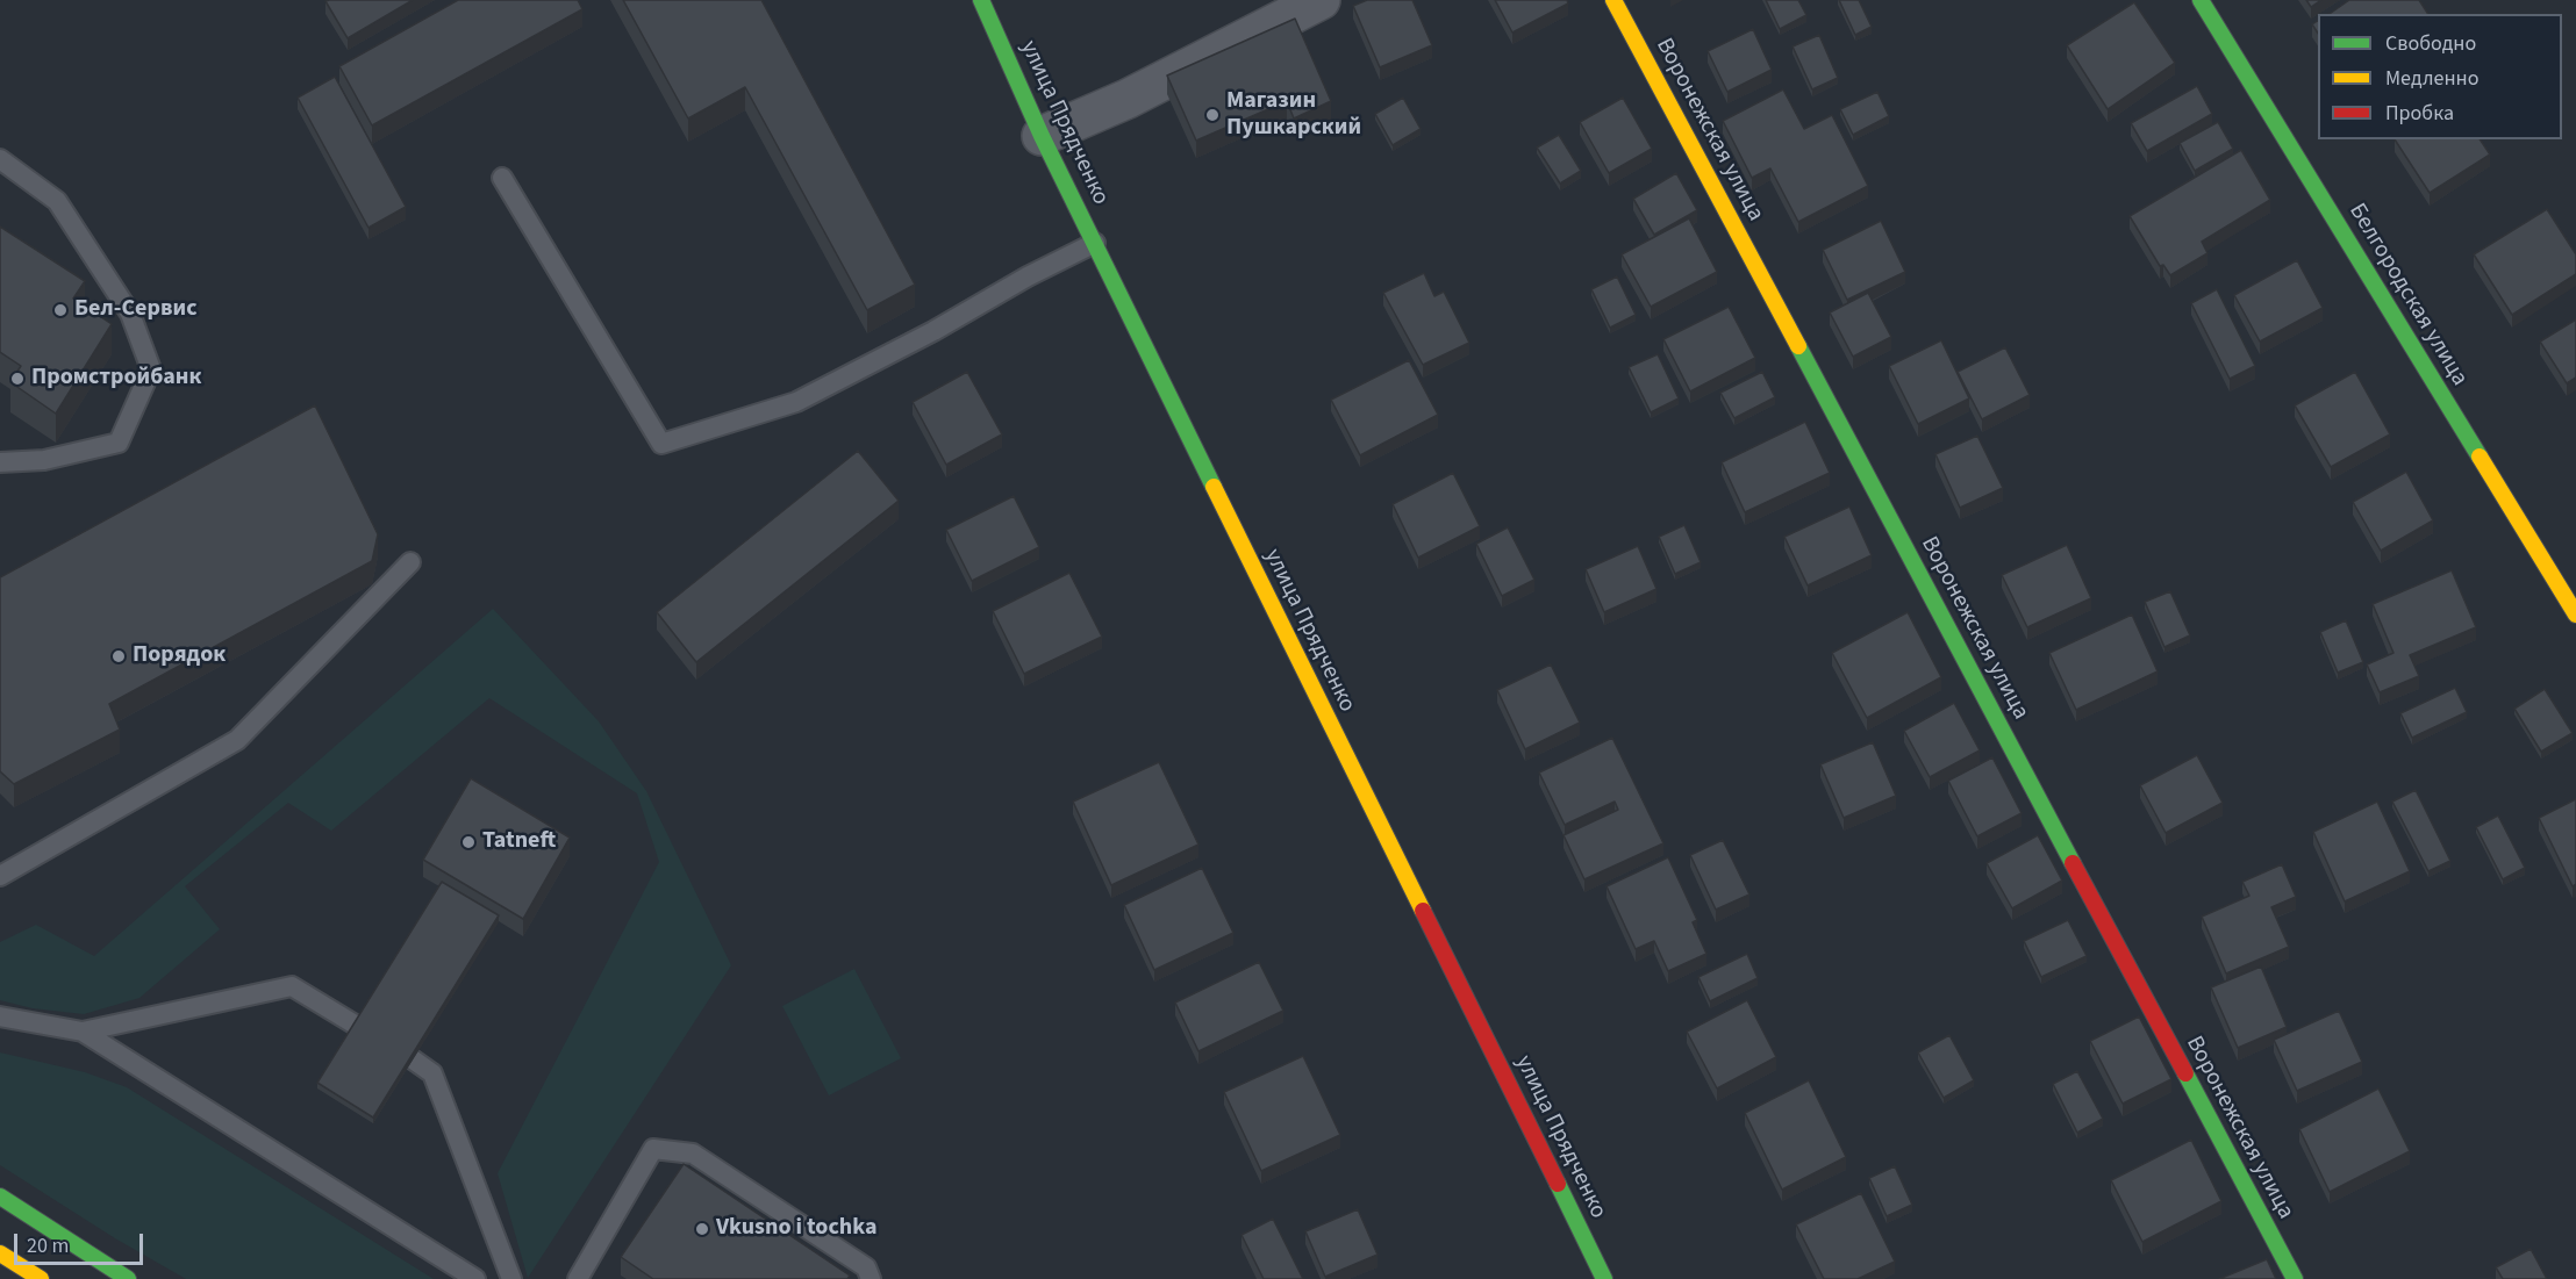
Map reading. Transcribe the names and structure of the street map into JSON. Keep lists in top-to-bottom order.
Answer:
{
  "streets": {
    "street": ["улица Прядченко", "Воронежская улица", "Белгородская улица"]
  },
  "places": [
    "Магазин Пушкарский",
    "Бел-Сервис",
    "Промстройбанк",
    "Порядок",
    "Tatneft",
    "Vkusno i tochka"
  ],
  "legend": ["Свободно", "Медленно", "Пробка"],
  "scale_bar": "20 m"
}
